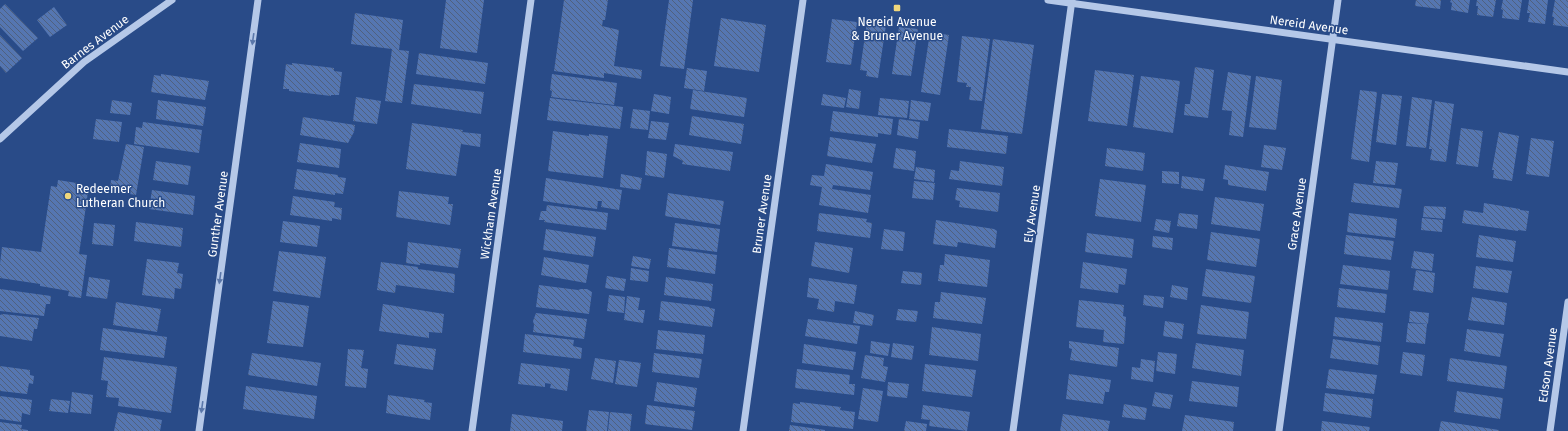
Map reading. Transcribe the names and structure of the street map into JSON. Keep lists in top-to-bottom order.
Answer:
{
  "streets": {
    "street": [
      "Nereid Avenue",
      "Barnes Avenue",
      "Gunther Avenue",
      "Wickham Avenue",
      "Bruner Avenue",
      "Ely Avenue",
      "Grace Avenue",
      "Edson Avenue"
    ]
  },
  "crossings": [
    ["Nereid Avenue", "Ely Avenue"],
    ["Nereid Avenue", "Grace Avenue"]
  ],
  "one_way": ["Gunther Avenue"],
  "places": {
    "transit": ["Nereid Avenue & Bruner Avenue"],
    "other": ["Redeemer Lutheran Church"]
  }
}
